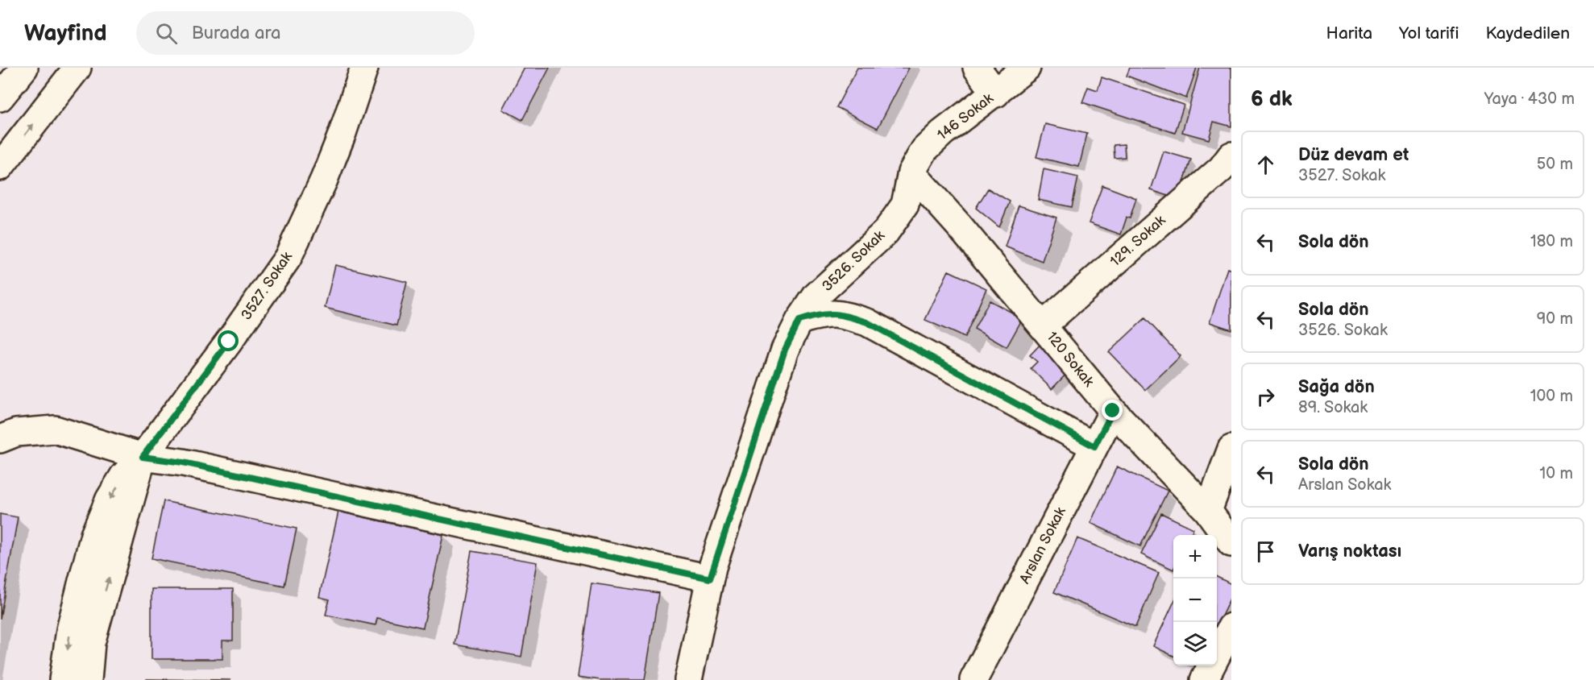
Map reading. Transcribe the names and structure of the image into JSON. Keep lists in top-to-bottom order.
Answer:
{
  "streets": {
    "main road": [
      "146 Sokak",
      "129. Sokak",
      "3526. Sokak",
      "3527. Sokak",
      "120 Sokak",
      "Arslan Sokak"
    ]
  },
  "crossings": [
    ["146 Sokak", "3526. Sokak"],
    ["146 Sokak", "120 Sokak"],
    ["129. Sokak", "120 Sokak"],
    ["3526. Sokak", "120 Sokak"],
    ["120 Sokak", "Arslan Sokak"]
  ],
  "page": {
    "header": "Wayfind",
    "search": "Burada ara",
    "nav": ["Harita", "Yol tarifi", "Kaydedilen"],
    "heading": ["6 dk", "Yaya · 430 m"],
    "list": [
      ["Düz devam et", "3527. Sokak", "50 m"],
      ["Sola dön", "180 m"],
      ["Sola dön", "3526. Sokak", "90 m"],
      ["Sağa dön", "89. Sokak", "100 m"],
      ["Sola dön", "Arslan Sokak", "10 m"],
      "Varış noktası"
    ],
    "map_buttons": ["+", "−"]
  }
}
